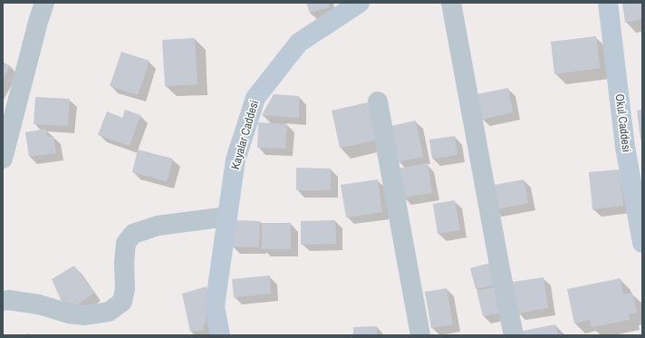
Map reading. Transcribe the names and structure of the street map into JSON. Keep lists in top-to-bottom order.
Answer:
{
  "streets": {
    "street": ["Okul Caddesi", "Kayalar Caddesi"]
  }
}
